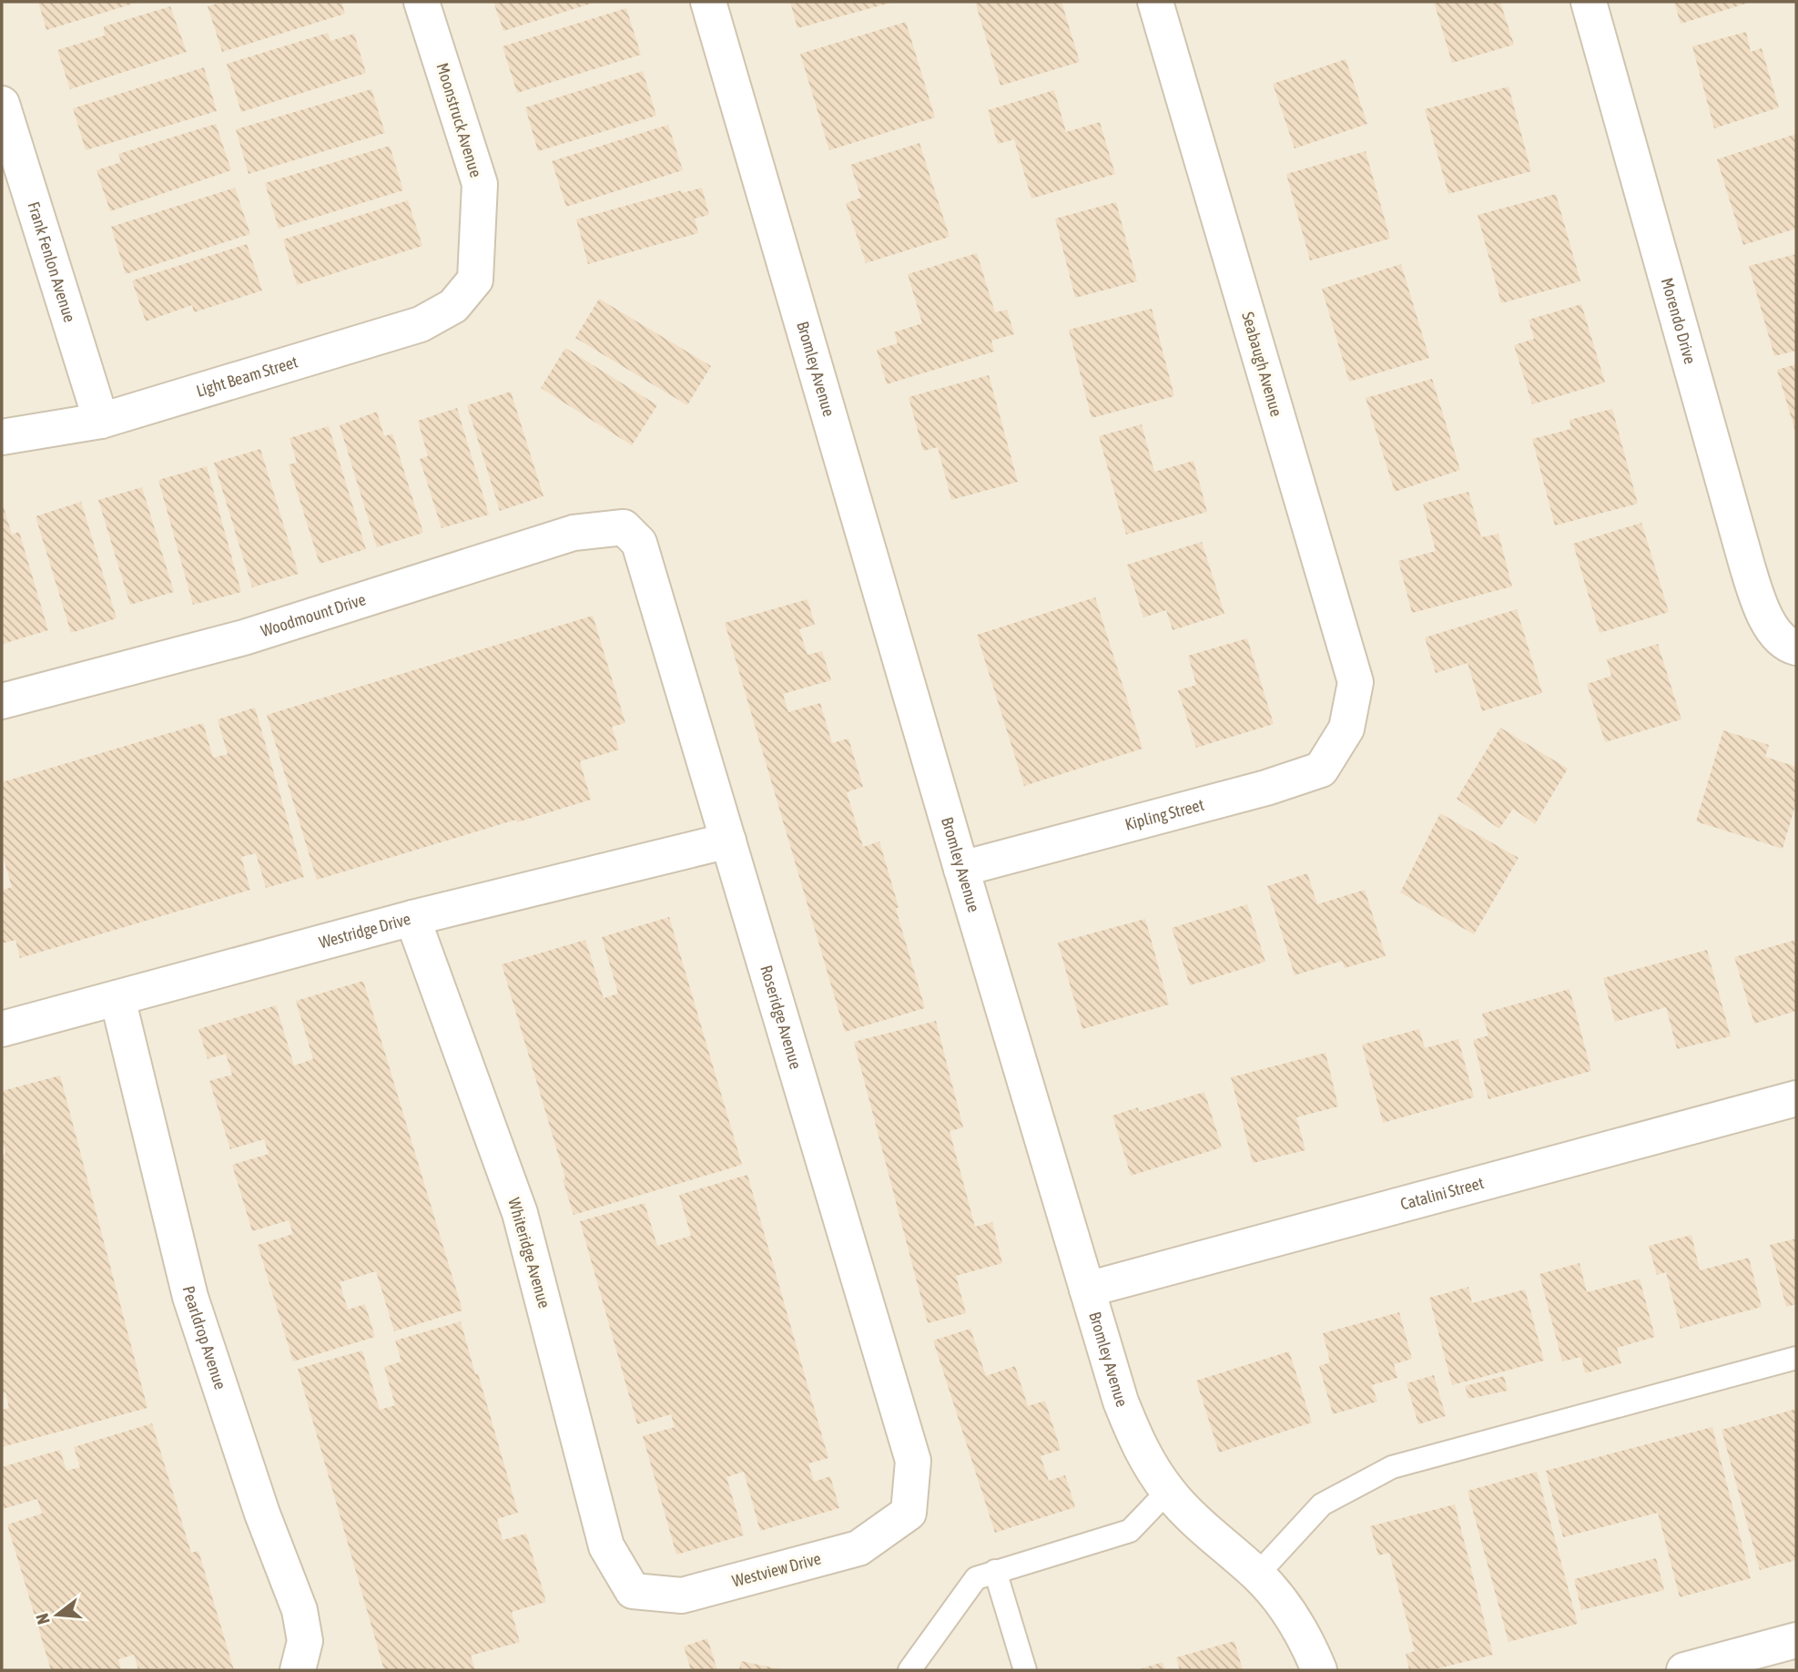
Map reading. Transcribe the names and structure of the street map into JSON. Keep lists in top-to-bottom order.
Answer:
{
  "streets": {
    "street": [
      "Moonstruck Avenue",
      "Frank Fenlon Avenue",
      "Morendo Drive",
      "Seabaugh Avenue",
      "Bromley Avenue",
      "Light Beam Street",
      "Woodmount Drive",
      "Kipling Street",
      "Westridge Drive",
      "Roseridge Avenue",
      "Catalini Street",
      "Whiteridge Avenue",
      "Pearldrop Avenue",
      "Westview Drive"
    ]
  },
  "crossings": [
    ["Moonstruck Avenue", "Light Beam Street"],
    ["Frank Fenlon Avenue", "Light Beam Street"],
    ["Seabaugh Avenue", "Kipling Street"],
    ["Bromley Avenue", "Kipling Street"],
    ["Bromley Avenue", "Catalini Street"],
    ["Woodmount Drive", "Roseridge Avenue"],
    ["Westridge Drive", "Roseridge Avenue"],
    ["Westridge Drive", "Whiteridge Avenue"],
    ["Westridge Drive", "Pearldrop Avenue"],
    ["Roseridge Avenue", "Westview Drive"],
    ["Whiteridge Avenue", "Westview Drive"]
  ],
  "north": "left"
}
